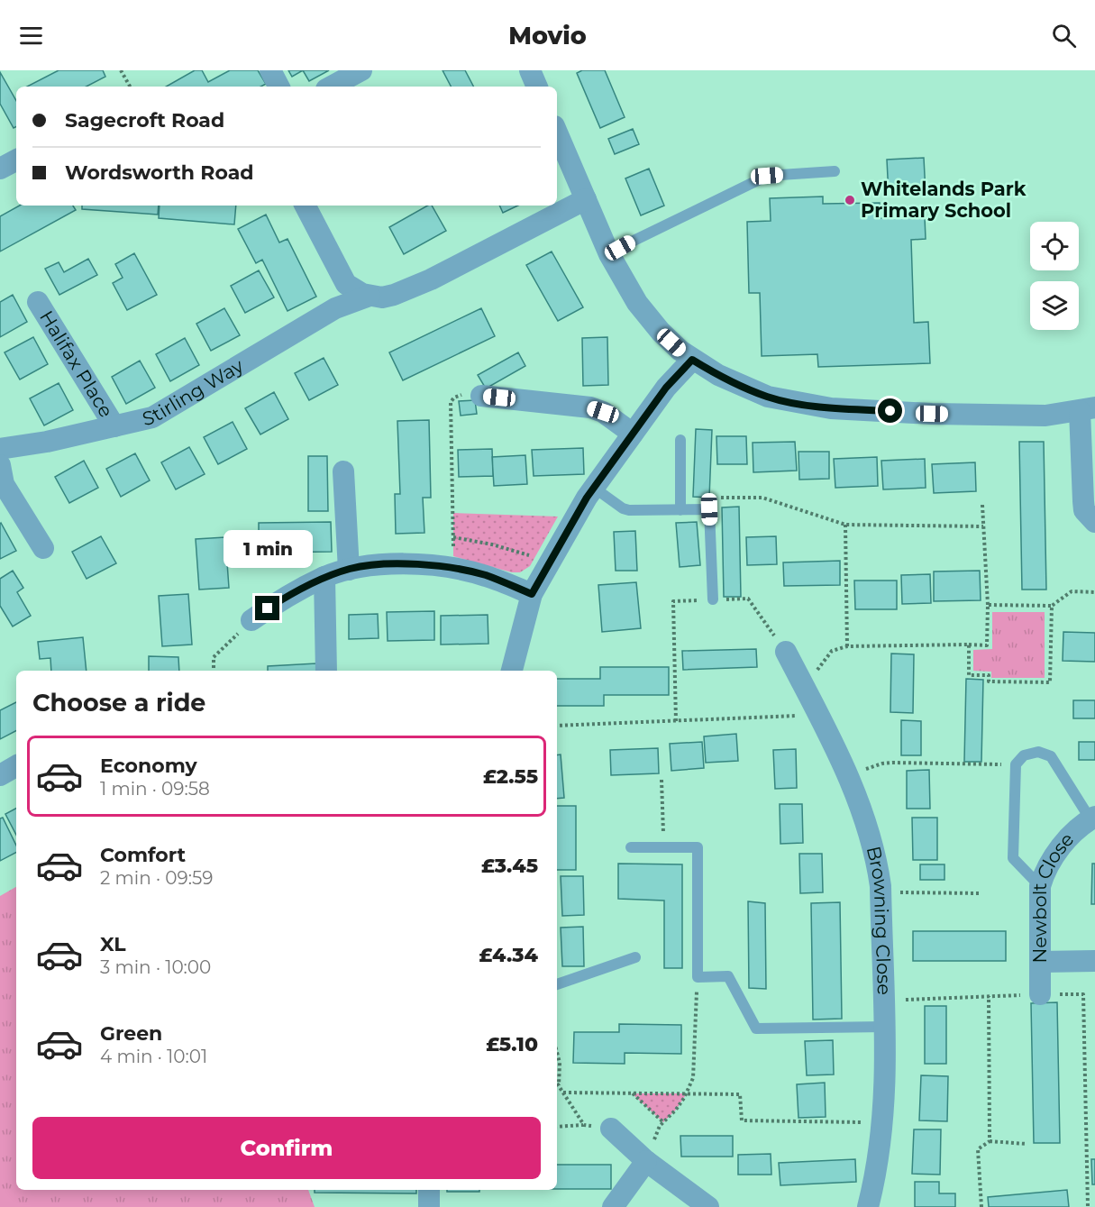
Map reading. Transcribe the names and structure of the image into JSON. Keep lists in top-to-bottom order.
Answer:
{
  "streets": {
    "street": [
      "Halifax Place",
      "Stirling Way",
      "Newbolt Close",
      "Browning Close"
    ]
  },
  "crossings": [
    ["Halifax Place", "Stirling Way"]
  ],
  "places": ["Whitelands Park Primary School"],
  "page": {
    "header": "Movio",
    "banner": ["Sagecroft Road", "Wordsworth Road"],
    "bubble": "1 min",
    "heading": "Choose a ride",
    "list": [
      {
        "name": "Economy",
        "note": "1 min · 09:58",
        "value": "£2.55"
      },
      {
        "name": "Comfort",
        "note": "2 min · 09:59",
        "value": "£3.45"
      },
      {
        "name": "XL",
        "note": "3 min · 10:00",
        "value": "£4.34"
      },
      {
        "name": "Green",
        "note": "4 min · 10:01",
        "value": "£5.10"
      }
    ],
    "buttons": "Confirm"
  }
}
